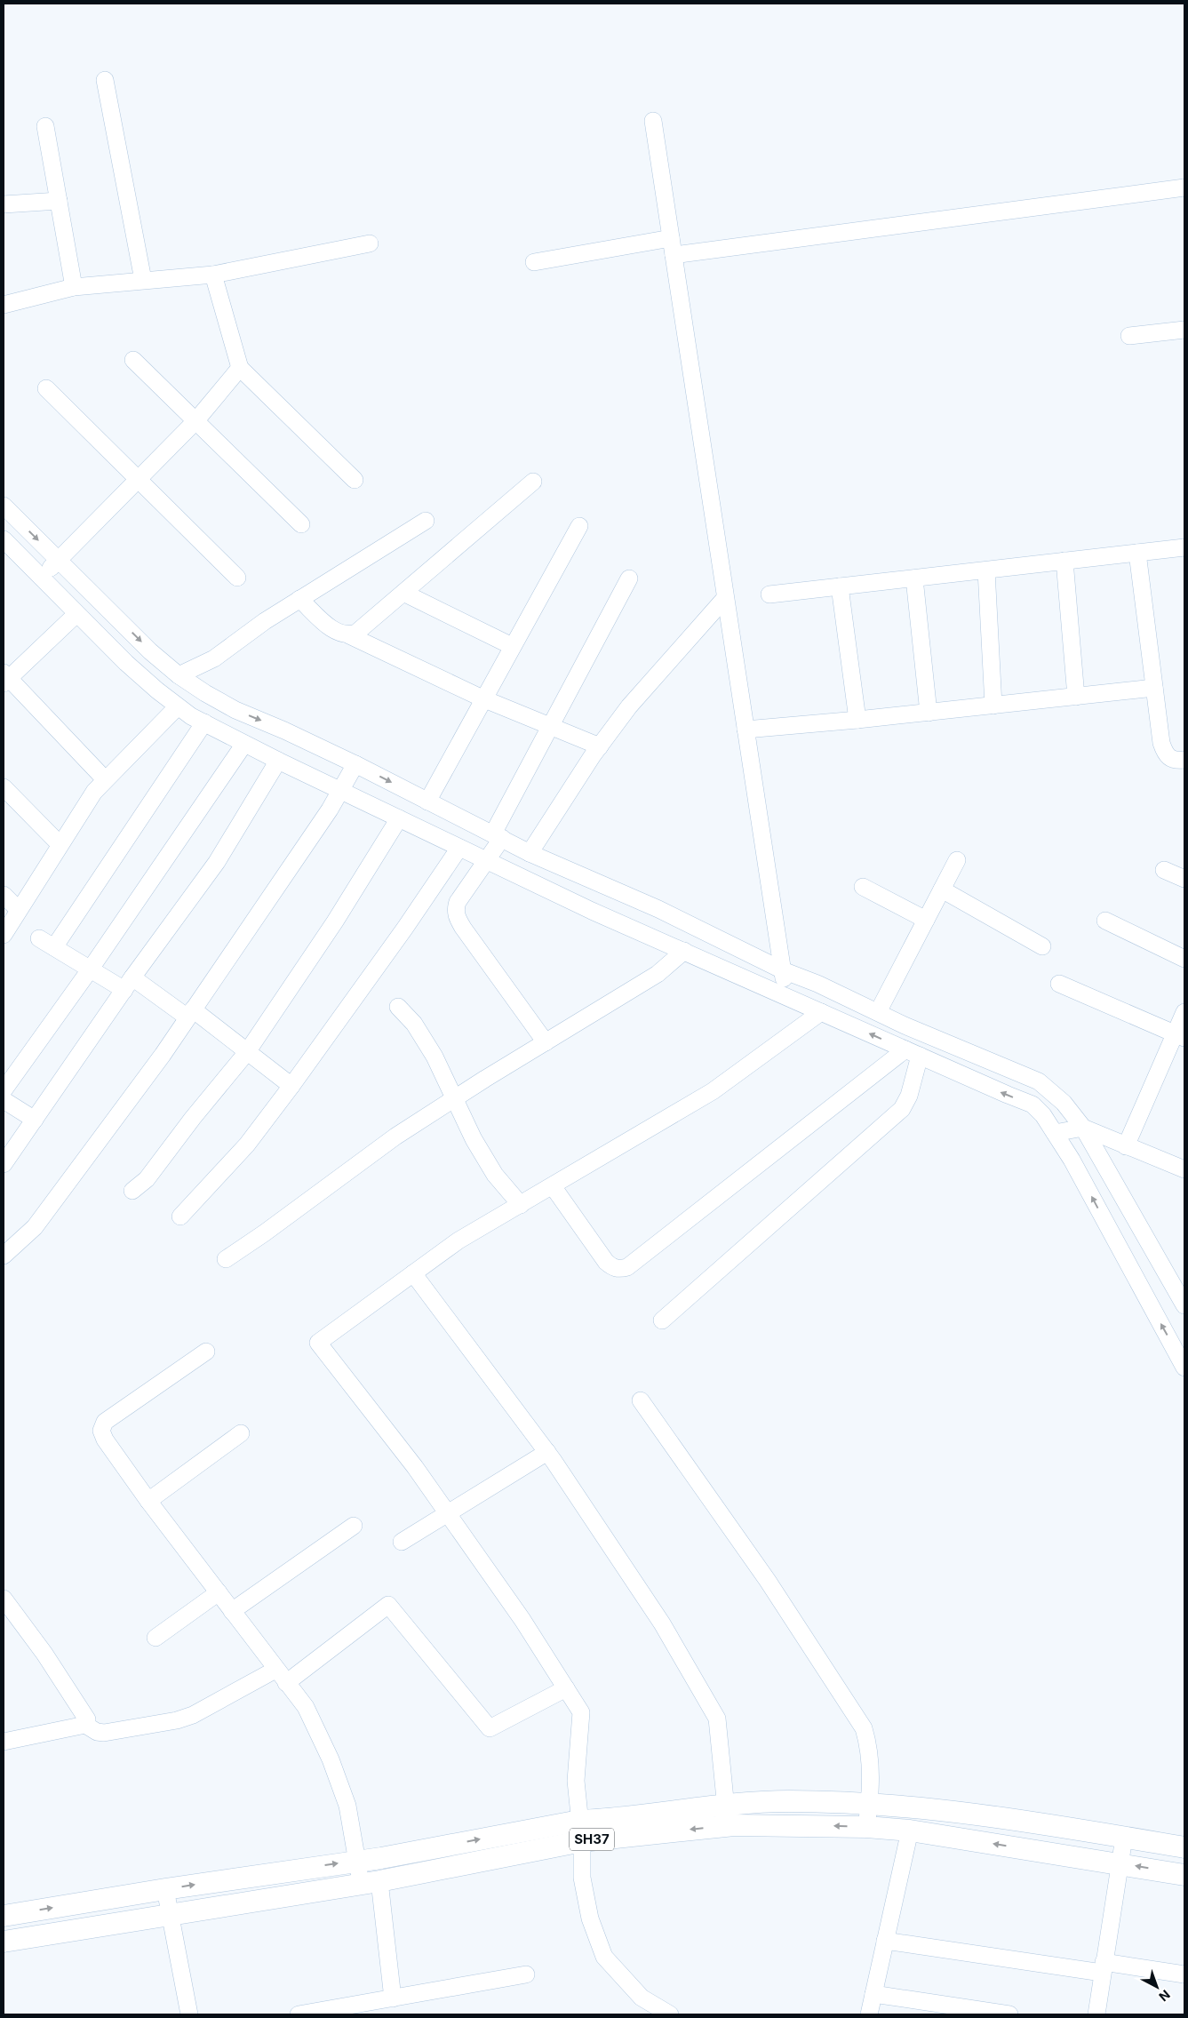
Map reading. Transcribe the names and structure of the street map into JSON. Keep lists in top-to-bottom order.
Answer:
{
  "streets": {
    "main road": ["SH37"]
  },
  "north": "bottom right"
}
